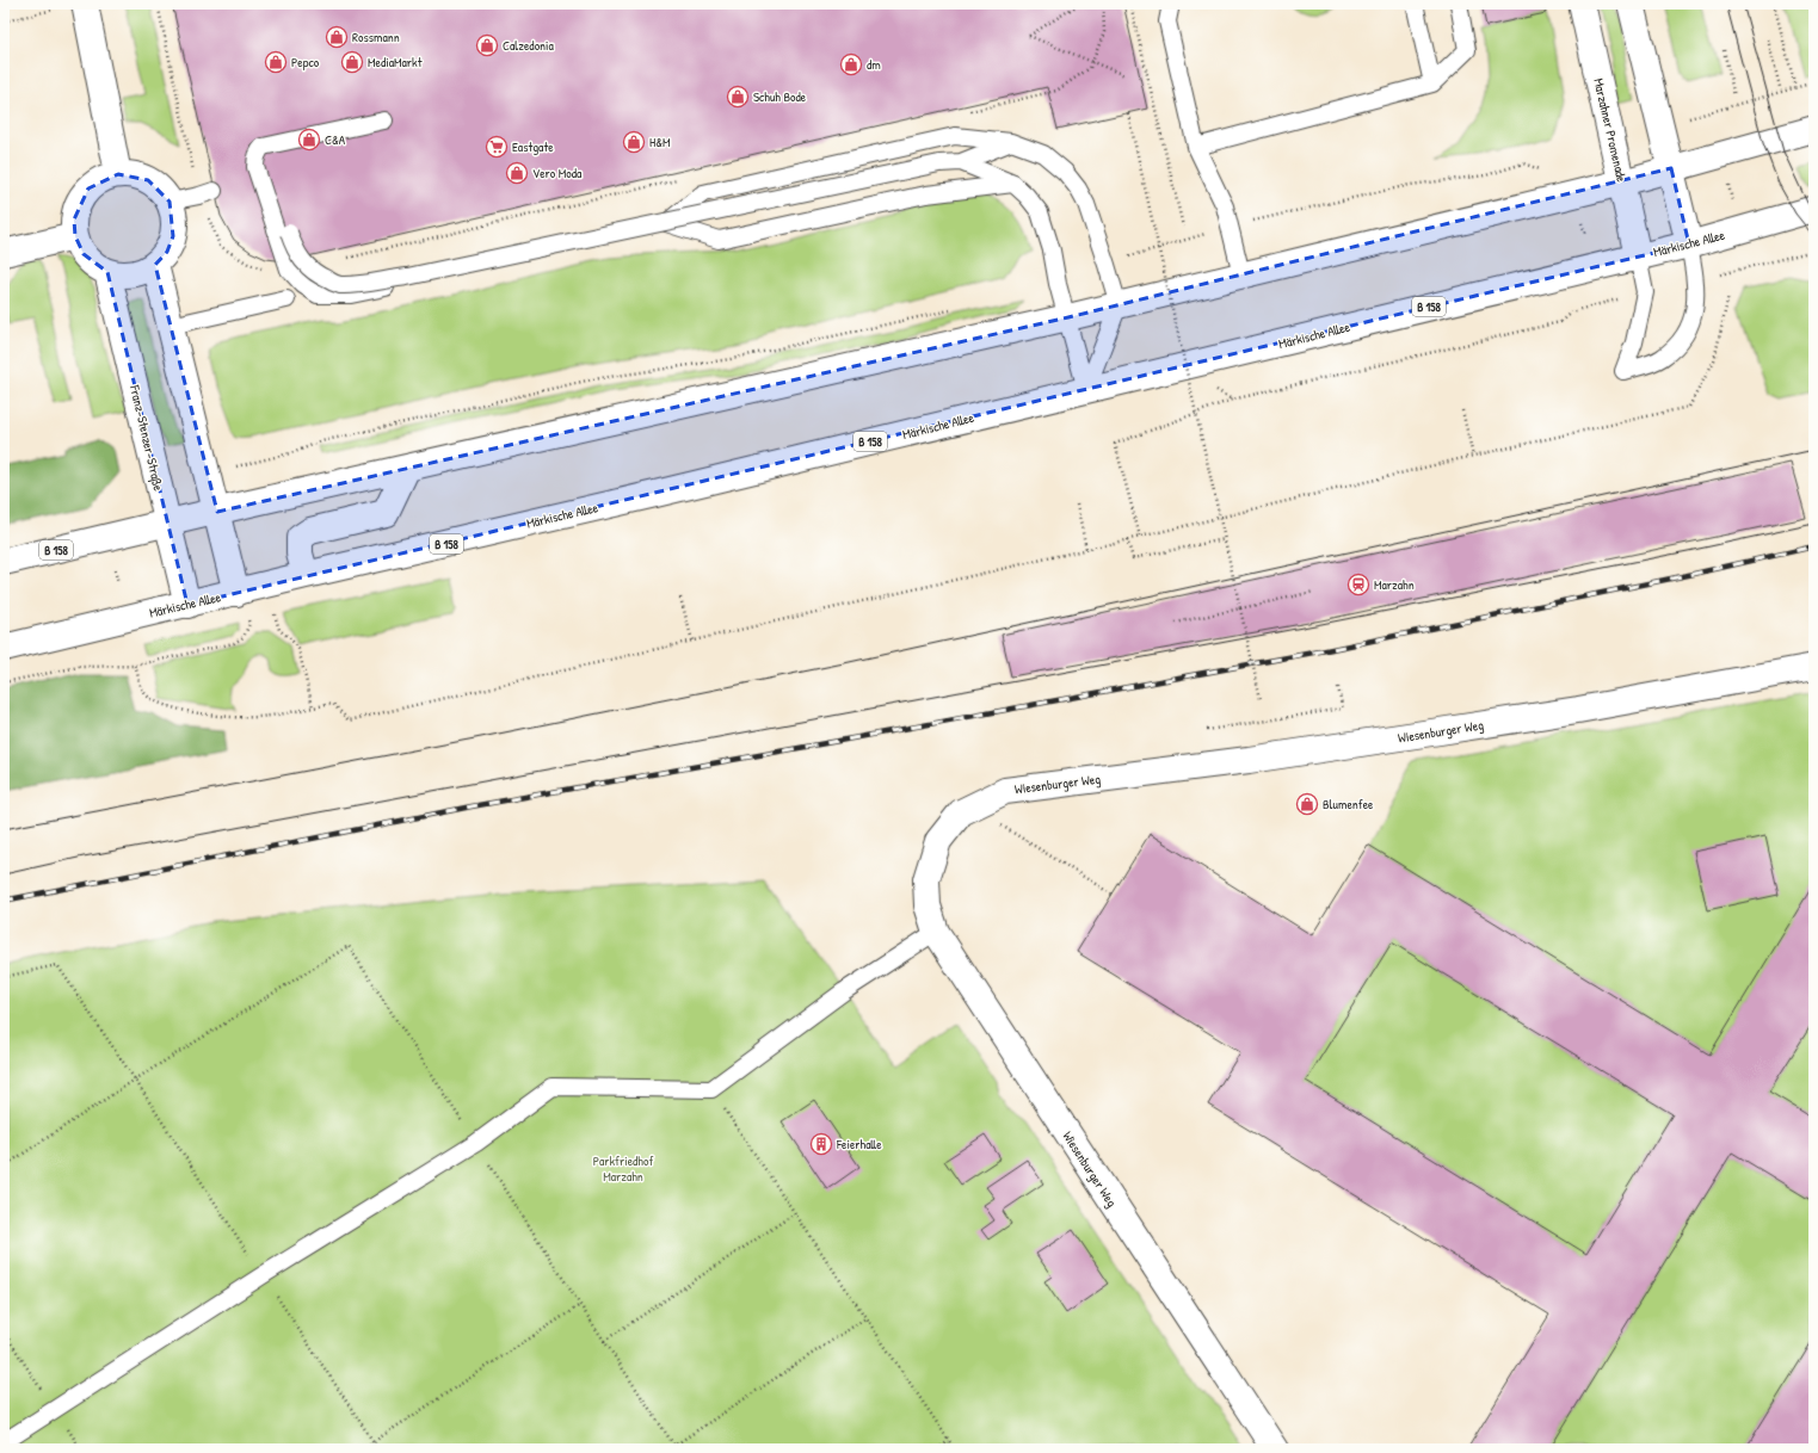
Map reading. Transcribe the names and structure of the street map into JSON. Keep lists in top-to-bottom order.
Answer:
{
  "streets": {
    "main road": [
      "Marzahner Promenade",
      "Märkische Allee",
      "B 158",
      "Franz-Stenzer-Straße",
      "Wiesenburger Weg"
    ]
  },
  "crossings": [
    ["Marzahner Promenade", "Märkische Allee"],
    ["Marzahner Promenade", "B 158"],
    ["Märkische Allee", "Franz-Stenzer-Straße"],
    ["B 158", "Franz-Stenzer-Straße"]
  ],
  "parks": ["Parkfriedhof Marzahn"],
  "places": {
    "shop": [
      "Rossmann",
      "Calzedonia",
      "Pepco",
      "MediaMarkt",
      "dm",
      "Schuh Bode",
      "C&A",
      "H&M",
      "Vero Moda",
      "Blumenfee"
    ],
    "supermarket": ["Eastgate"],
    "station": ["Marzahn"],
    "building": ["Feierhalle"]
  }
}
